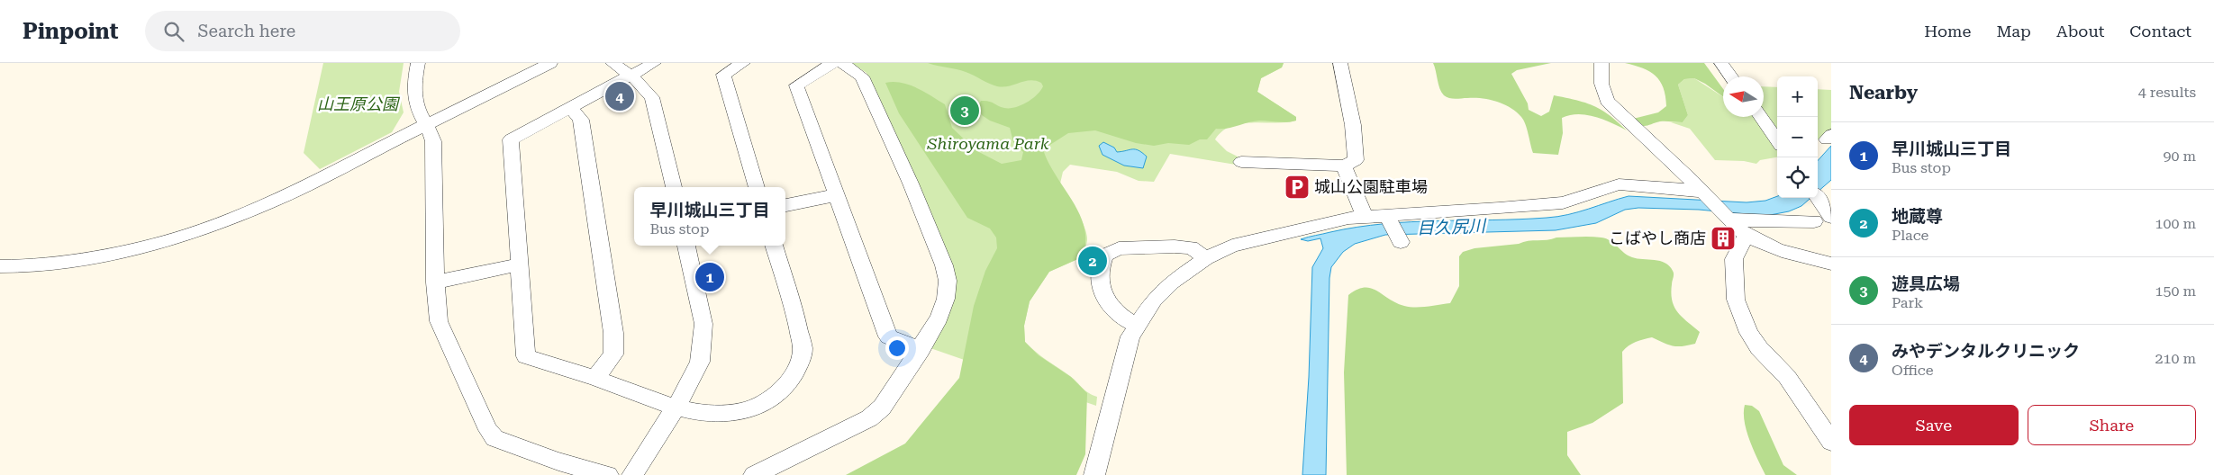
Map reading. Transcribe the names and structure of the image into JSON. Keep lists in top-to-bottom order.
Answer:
{
  "water": ["目久尻川"],
  "parks": ["山王原公園", "Shiroyama Park"],
  "places": {
    "parking": ["城山公園駐車場"],
    "building": ["こばやし商店"]
  },
  "north": "left",
  "page": {
    "header": "Pinpoint",
    "search": "Search here",
    "nav": [
      "Home",
      "Map",
      "About",
      "Contact"
    ],
    "heading": ["Nearby", "4 results"],
    "map_buttons": ["+", "−"],
    "pins": [
      "4",
      "3",
      "2",
      "1"
    ],
    "list": [
      {
        "mark": "1",
        "name": "早川城山三丁目",
        "note": "Bus stop",
        "value": "90 m"
      },
      {
        "mark": "2",
        "name": "地蔵尊",
        "note": "Place",
        "value": "100 m"
      },
      {
        "mark": "3",
        "name": "遊具広場",
        "note": "Park",
        "value": "150 m"
      },
      {
        "mark": "4",
        "name": "みやデンタルクリニック",
        "note": "Office",
        "value": "210 m"
      }
    ],
    "popup": ["早川城山三丁目", "Bus stop"],
    "buttons": ["Save", "Share"]
  }
}
